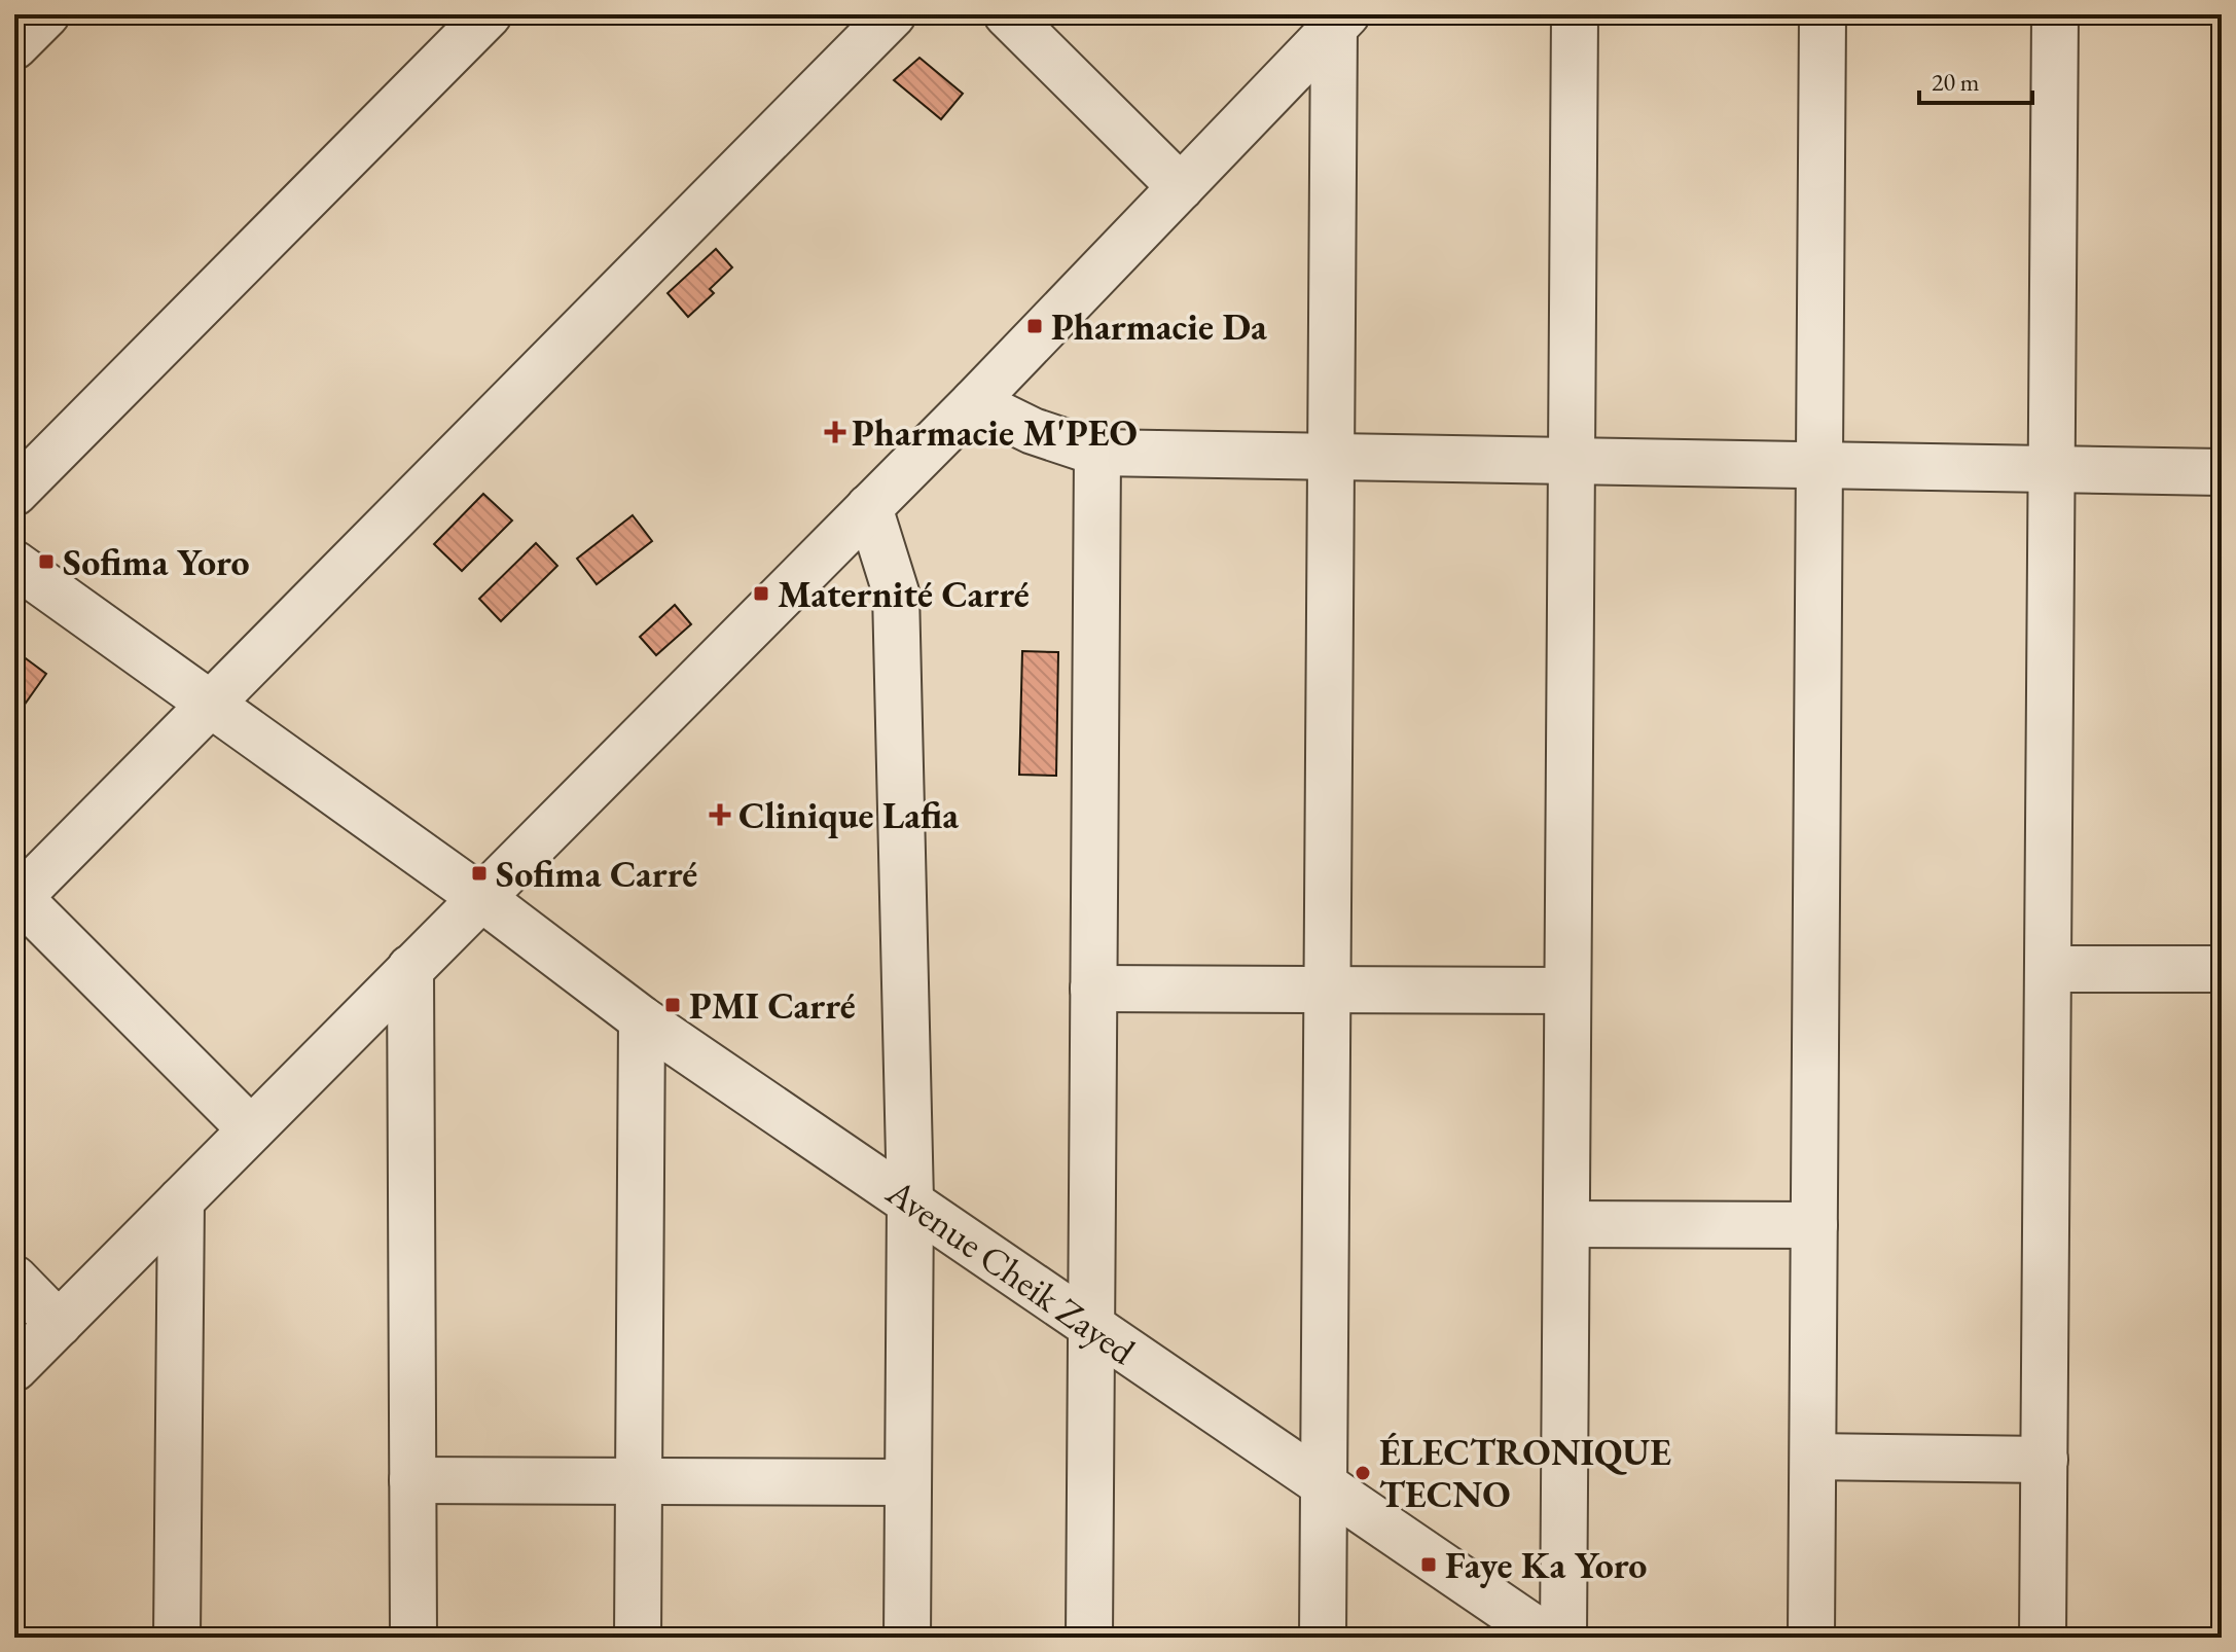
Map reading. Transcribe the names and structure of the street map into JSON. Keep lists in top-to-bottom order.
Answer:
{
  "streets": {
    "street": ["Avenue Cheik Zayed"]
  },
  "places": {
    "transit": [
      "Pharmacie Da",
      "Sofima Yoro",
      "Maternité Carré",
      "Sofima Carré",
      "PMI Carré",
      "Faye Ka Yoro"
    ],
    "health": ["Pharmacie M'PEO", "Clinique Lafia"],
    "other": ["ÉLECTRONIQUE TECNO"]
  },
  "scale_bar": "20 m"
}
